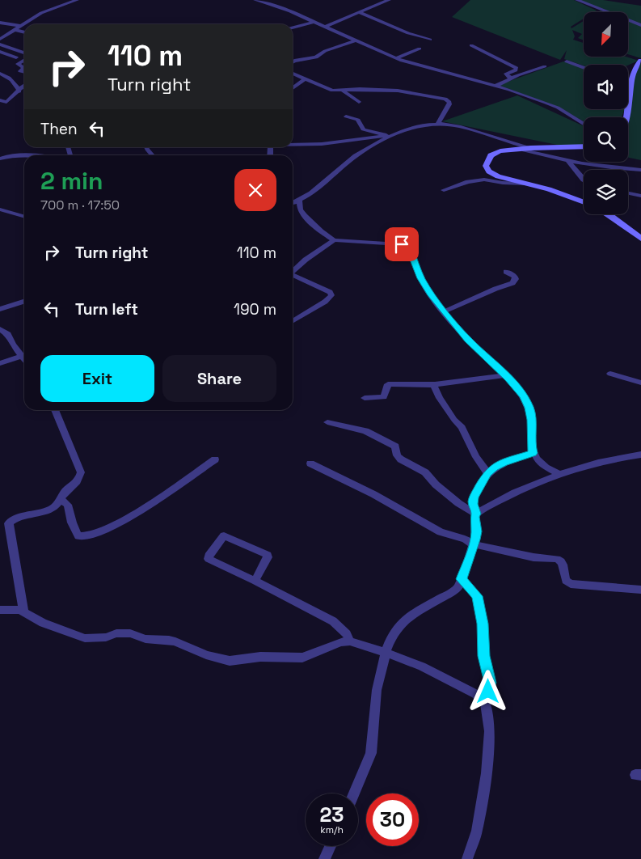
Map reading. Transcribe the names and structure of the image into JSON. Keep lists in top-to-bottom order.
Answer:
{
  "north": "bottom left",
  "page": {
    "turn": ["110 m", "Turn right"],
    "then": "Then",
    "heading": ["2 min", "700 m · 17:50"],
    "list": [
      {
        "name": "Turn right",
        "value": "110 m"
      },
      {
        "name": "Turn left",
        "value": "190 m"
      }
    ],
    "buttons": ["Exit", "Share"],
    "speed": "23 km/h",
    "limit": "30"
  }
}
